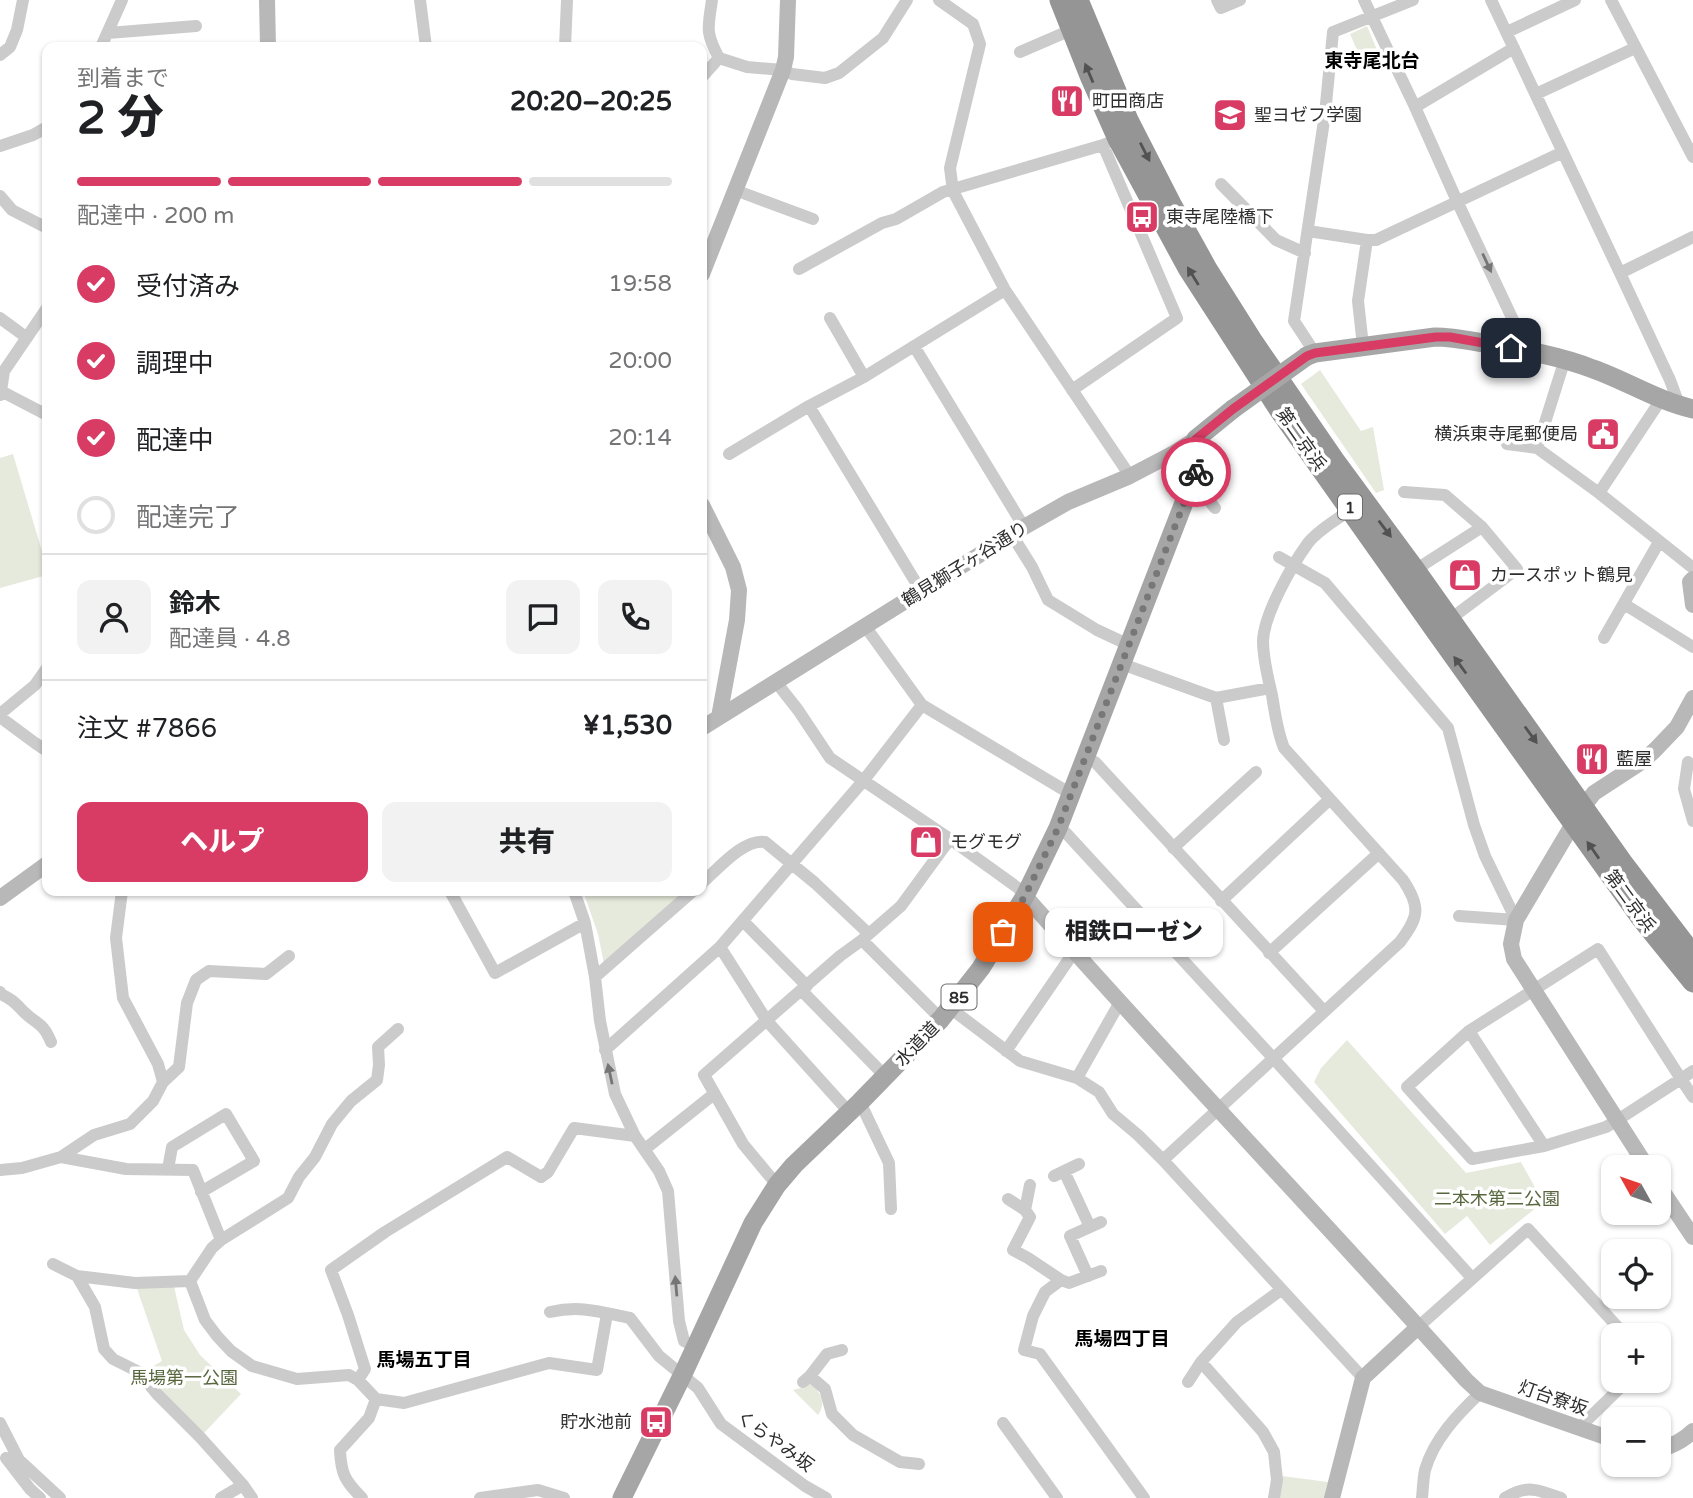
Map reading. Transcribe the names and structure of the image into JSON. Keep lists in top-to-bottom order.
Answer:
{
  "streets": {
    "highway": ["第二京浜", "1"],
    "main road": ["鶴見獅子ヶ谷通り", "85", "水道道"],
    "street": ["灯台寮坂", "くらやみ坂"]
  },
  "crossings": [
    ["鶴見獅子ヶ谷通り", "水道道"],
    ["水道道", "くらやみ坂"]
  ],
  "districts": ["東寺尾北台", "馬場四丁目", "馬場五丁目"],
  "parks": ["二本木第二公園", "馬場第一公園"],
  "places": {
    "restaurant": ["町田商店", "藍屋"],
    "school or university": ["聖ヨゼフ学園"],
    "bus stop": ["東寺尾陸橋下", "貯水池前"],
    "public building": ["横浜東寺尾郵便局"],
    "shop": ["カースポット鶴見", "モグモグ"],
    "other": ["相鉄ローゼン"]
  },
  "north": "top left",
  "page": {
    "heading": ["2 分", "到着まで", "20:20–20:25"],
    "panel": [
      "鈴木",
      "配達員 · 4.8",
      "注文 #7866",
      "¥1,530"
    ],
    "bar": "配達中 · 200 m",
    "list": [
      ["受付済み", "19:58"],
      ["調理中", "20:00"],
      ["配達中", "20:14"],
      "配達完了"
    ],
    "buttons": ["ヘルプ", "共有"],
    "bubble": "相鉄ローゼン",
    "map_buttons": ["+", "−"]
  }
}
